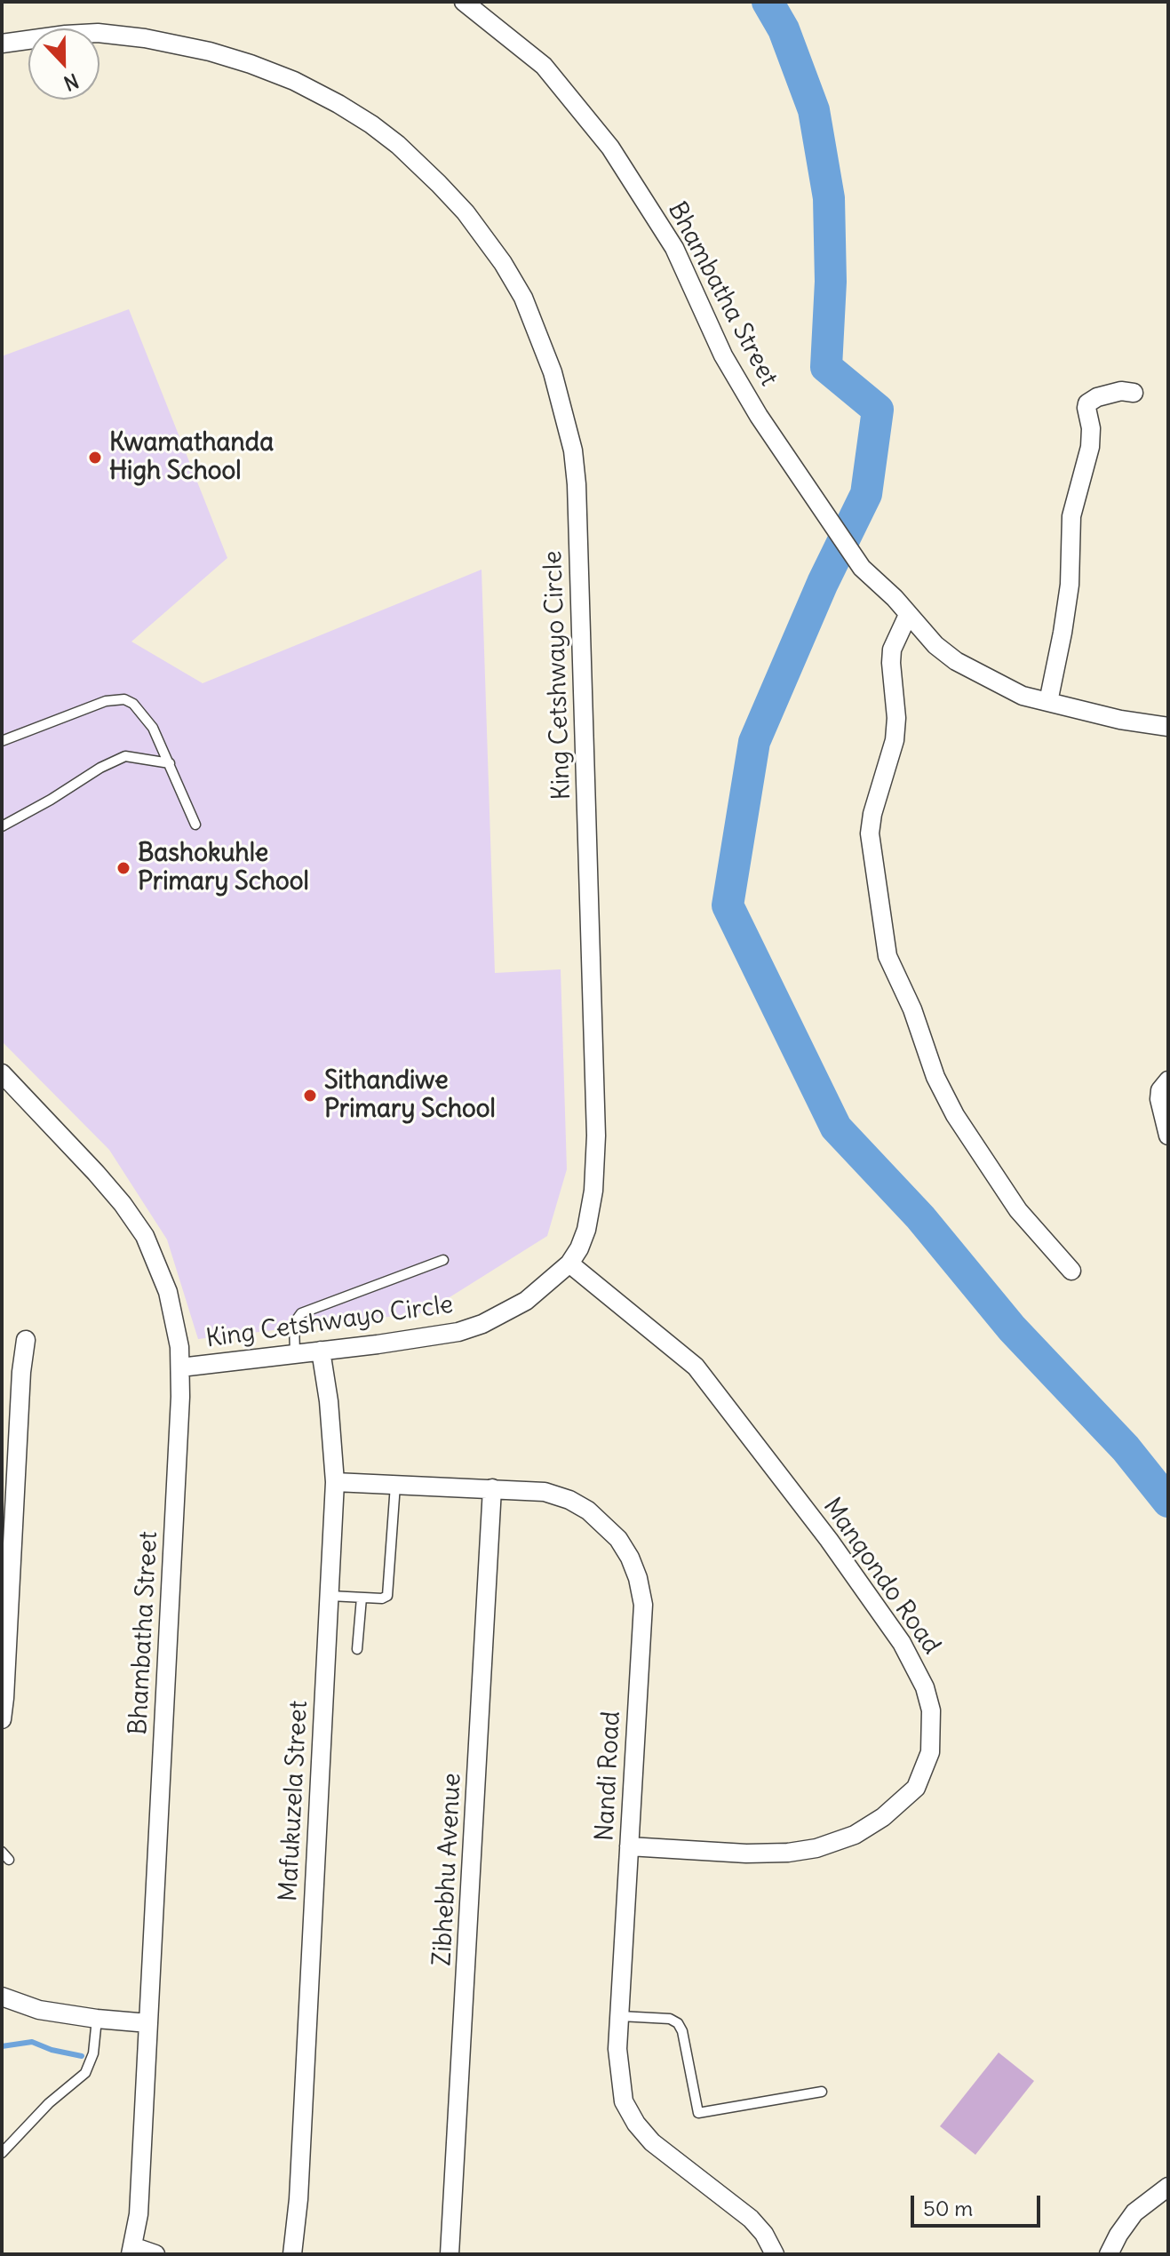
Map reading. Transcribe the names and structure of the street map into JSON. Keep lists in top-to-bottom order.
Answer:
{
  "streets": {
    "street": [
      "Bhambatha Street",
      "King Cetshwayo Circle",
      "Manqondo Road",
      "Nandi Road",
      "Mafukuzela Street",
      "Zibhebhu Avenue"
    ]
  },
  "crossings": [
    ["Bhambatha Street", "King Cetshwayo Circle"],
    ["King Cetshwayo Circle", "Manqondo Road"],
    ["King Cetshwayo Circle", "Mafukuzela Street"],
    ["Manqondo Road", "Nandi Road"],
    ["Nandi Road", "Mafukuzela Street"],
    ["Nandi Road", "Zibhebhu Avenue"]
  ],
  "places": ["Kwamathanda High School", "Bashokuhle Primary School", "Sithandiwe Primary School"],
  "scale_bar": "50 m",
  "north": "bottom"
}
